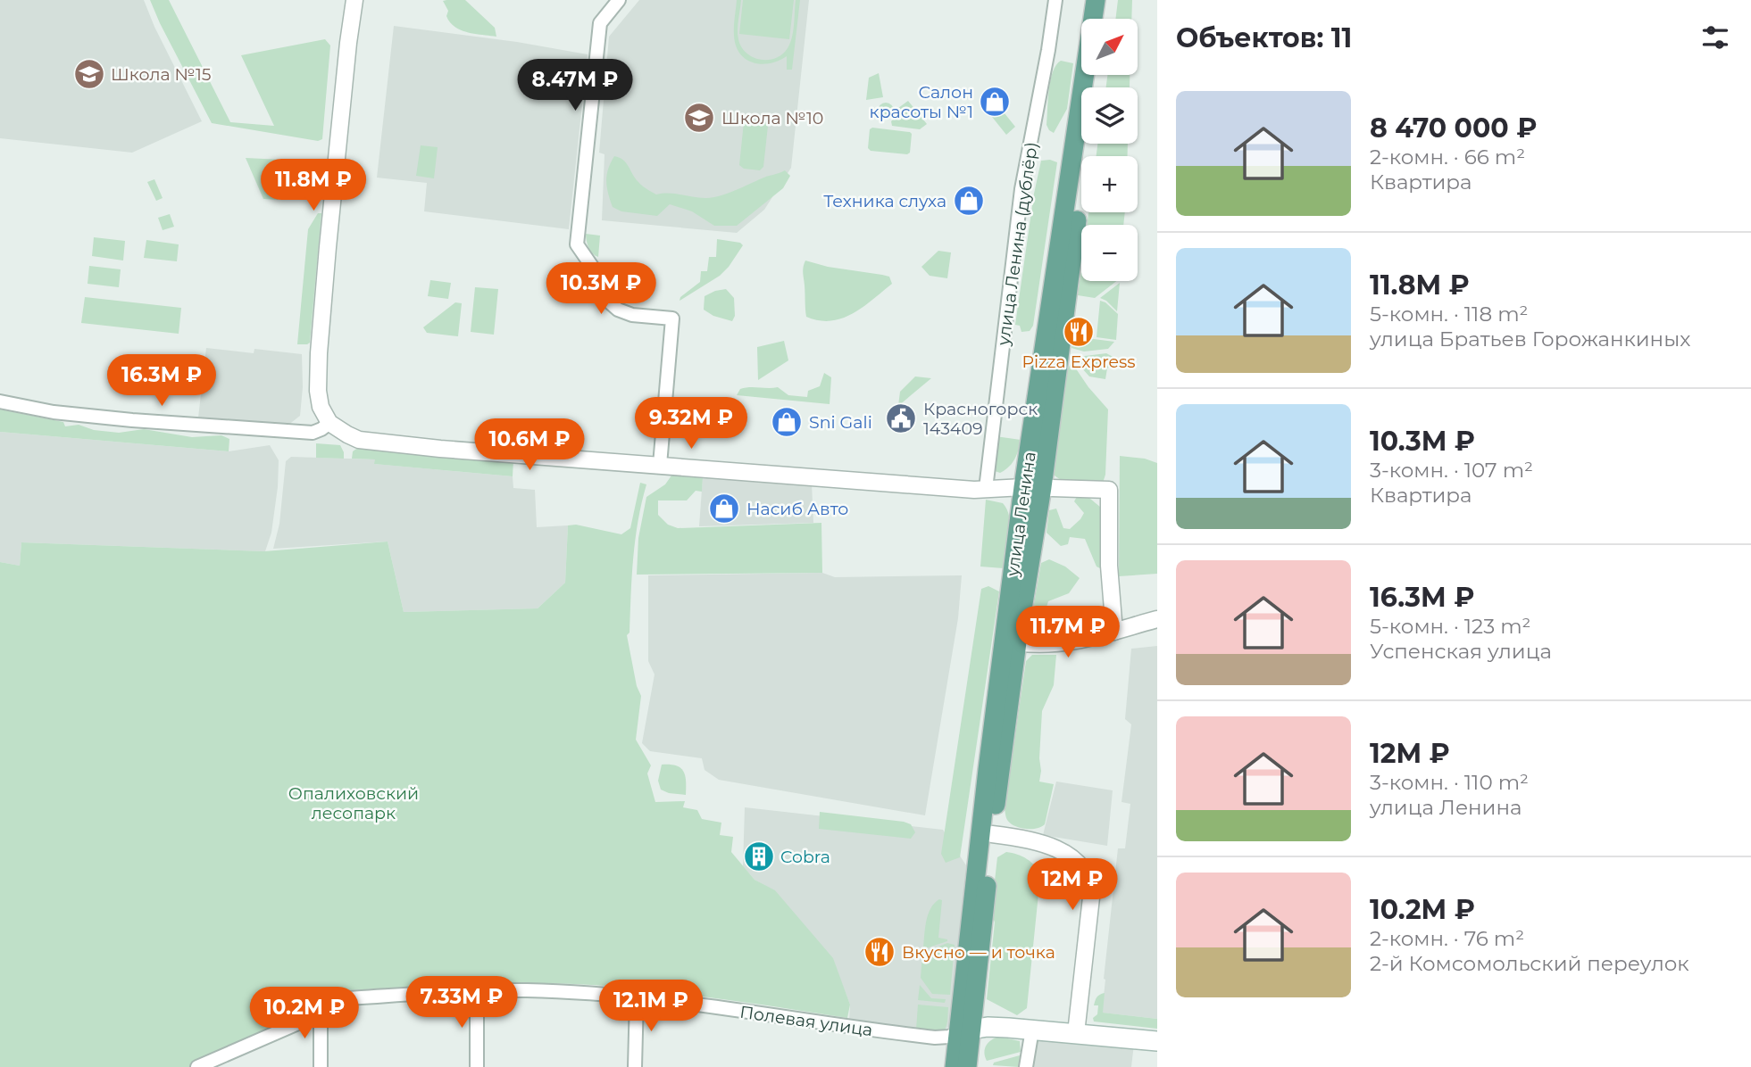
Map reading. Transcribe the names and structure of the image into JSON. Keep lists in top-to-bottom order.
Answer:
{
  "streets": {
    "main road": ["улица Ленина"],
    "street": ["улица Ленина (дублёр)", "Полевая улица"]
  },
  "crossings": [
    ["улица Ленина", "Полевая улица"]
  ],
  "parks": ["Опалиховский лесопарк"],
  "places": {
    "school or university": ["Школа №15", "Школа №10"],
    "shop": [
      "Салон красоты №1",
      "Техника слуха",
      "Sni Gali",
      "Насиб Авто"
    ],
    "restaurant": ["Pizza Express", "Вкусно — и точка"],
    "public building": ["Красногорск 143409"],
    "building": ["Cobra"]
  },
  "north": "top right",
  "page": {
    "heading": "Объектов: 11",
    "map_buttons": ["+", "−"],
    "price": [
      "8.47M ₽",
      "11.8M ₽",
      "10.3M ₽",
      "16.3M ₽",
      "9.32M ₽",
      "10.6M ₽",
      "11.7M ₽",
      "12M ₽",
      "7.33M ₽",
      "12.1M ₽",
      "10.2M ₽"
    ],
    "list": [
      {
        "name": "8 470 000 ₽",
        "note": "2-комн. · 66 m² · Квартира"
      },
      {
        "name": "11.8M ₽",
        "note": "5-комн. · 118 m² · улица Братьев Горожанкиных"
      },
      {
        "name": "10.3M ₽",
        "note": "3-комн. · 107 m² · Квартира"
      },
      {
        "name": "16.3M ₽",
        "note": "5-комн. · 123 m² · Успенская улица"
      },
      {
        "name": "12M ₽",
        "note": "3-комн. · 110 m² · улица Ленина"
      },
      {
        "name": "10.2M ₽",
        "note": "2-комн. · 76 m² · 2-й Комсомольский переулок"
      }
    ]
  }
}
